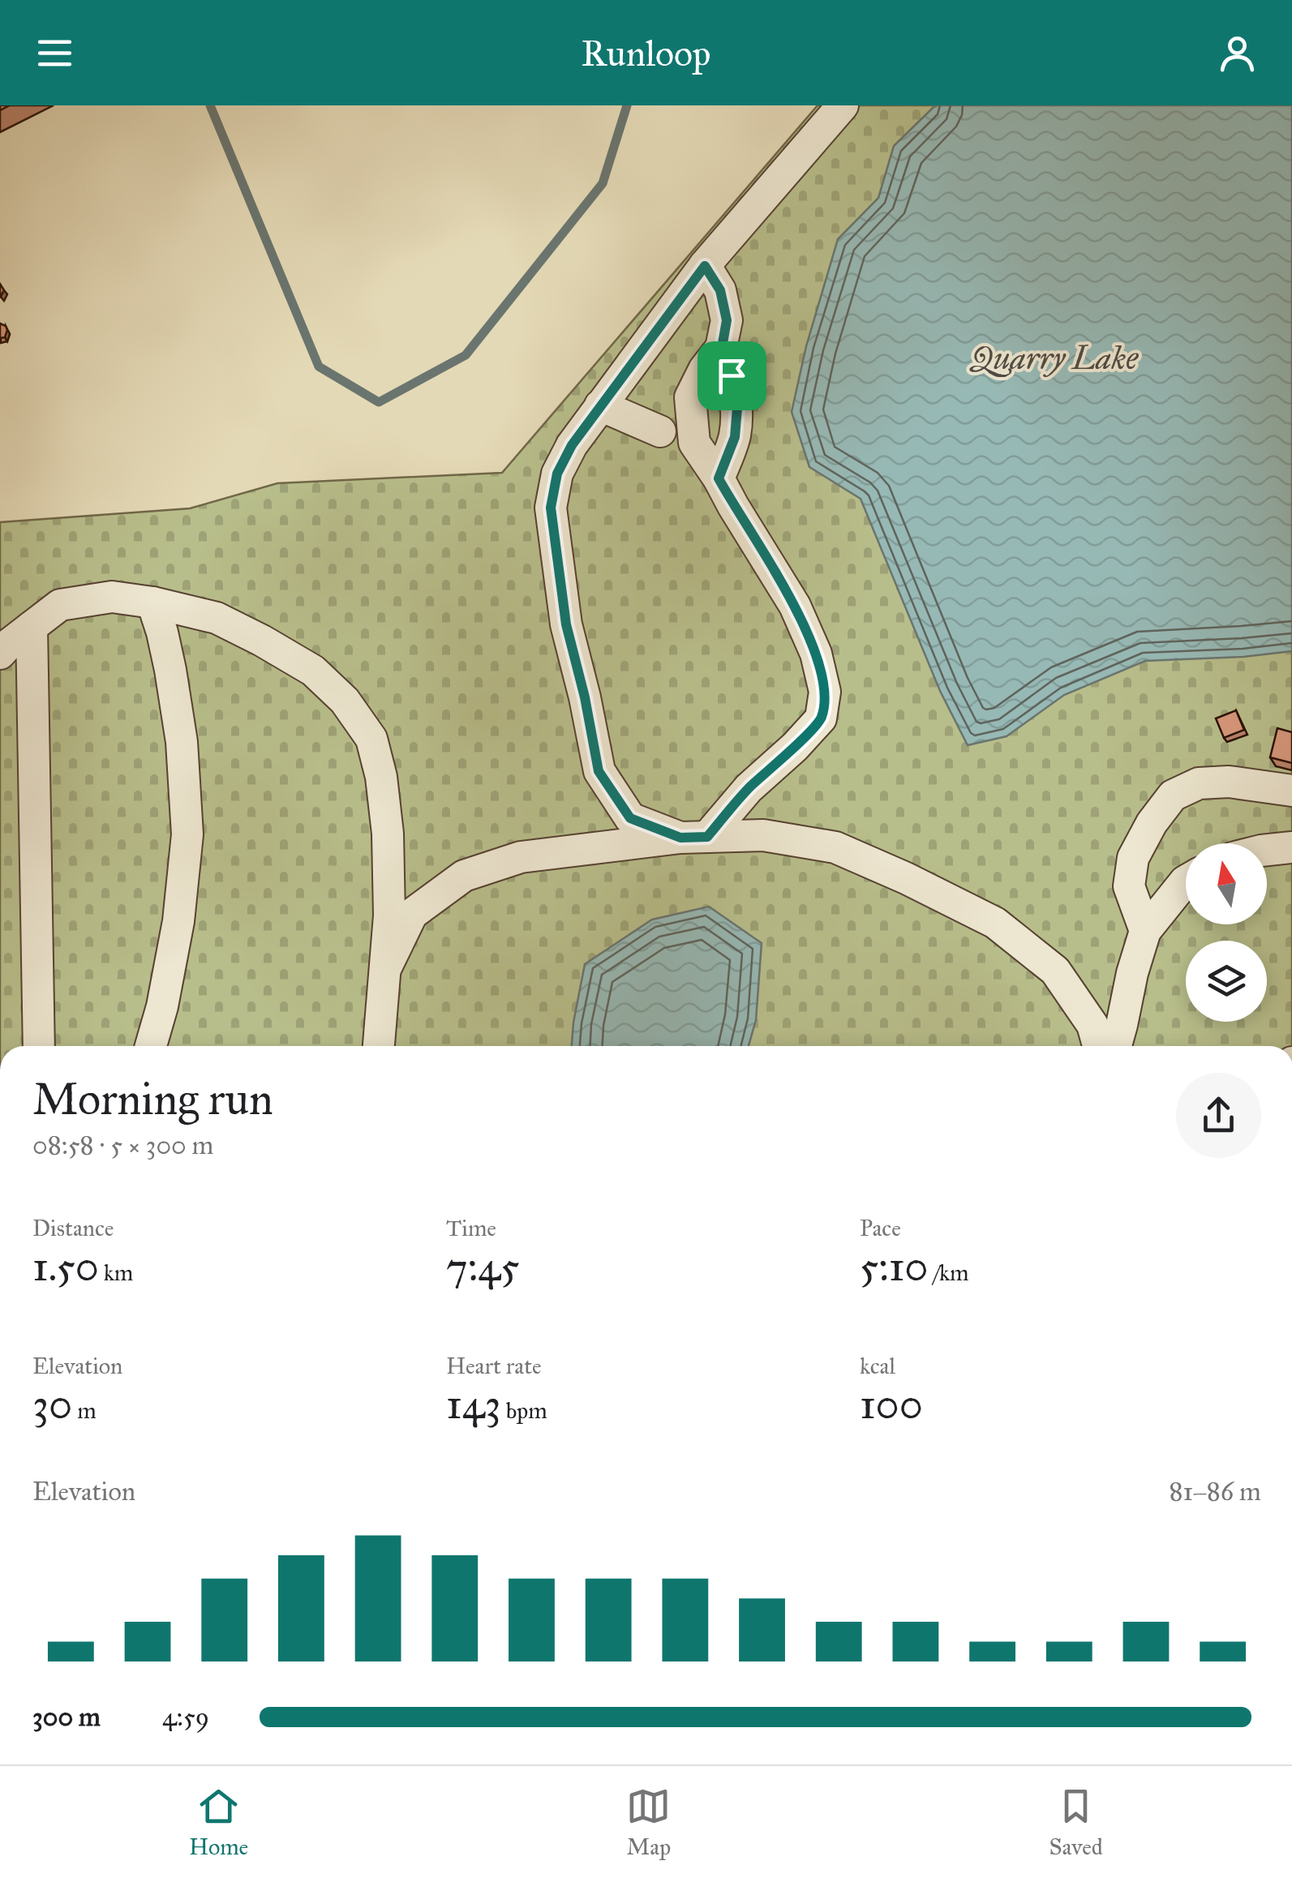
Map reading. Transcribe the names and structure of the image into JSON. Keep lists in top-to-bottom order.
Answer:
{
  "water": ["Quarry Lake"],
  "north": "top",
  "page": {
    "header": "Runloop",
    "heading": ["Morning run", "08:58 · 5 × 300 m"],
    "stats": [
      ["Distance", "1.50 km"],
      ["Time", "7:45"],
      ["Pace", "5:10 /km"],
      ["Elevation", "30 m"],
      ["Heart rate", "143 bpm"],
      ["kcal", "100"]
    ],
    "chart": ["Elevation", "81–86 m"],
    "list": [
      {
        "name": "300 m",
        "note": "4:59"
      }
    ],
    "tabs": ["Home", "Map", "Saved"]
  }
}
